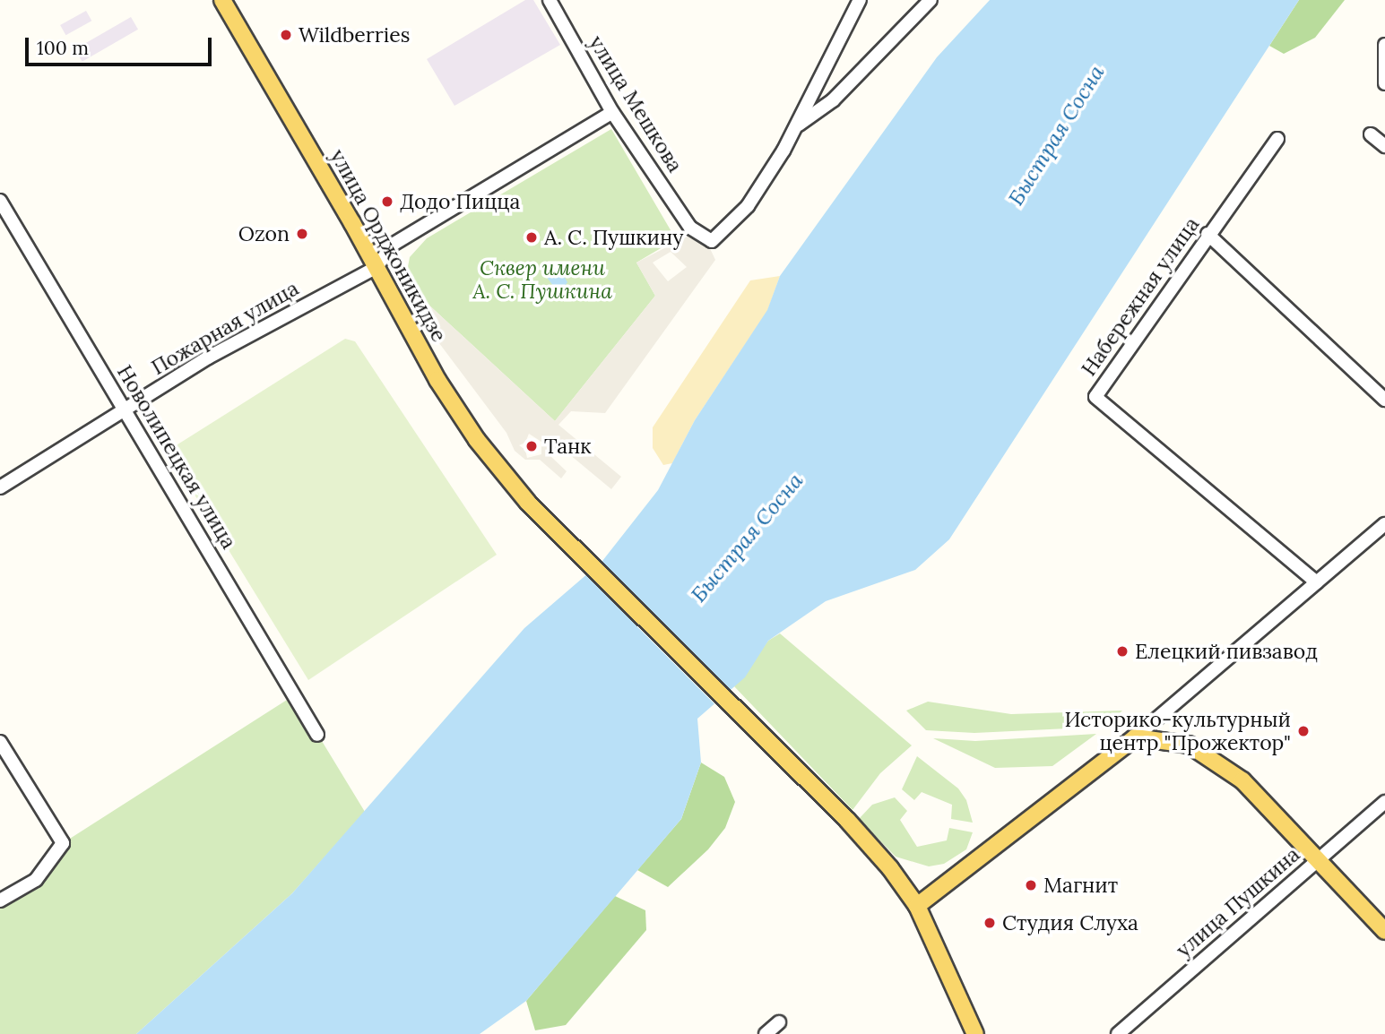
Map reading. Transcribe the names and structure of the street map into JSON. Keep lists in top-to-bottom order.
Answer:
{
  "streets": {
    "main road": ["улица Орджоникидзе"],
    "street": [
      "улица Мешкова",
      "Набережная улица",
      "Пожарная улица",
      "Новолипецкая улица",
      "улица Пушкина"
    ]
  },
  "crossings": [
    ["улица Орджоникидзе", "Пожарная улица"],
    ["Пожарная улица", "Новолипецкая улица"]
  ],
  "water": ["Быстрая Сосна"],
  "parks": ["Сквер имени А. С. Пушкина"],
  "places": [
    "Wildberries",
    "Додо Пицца",
    "Ozon",
    "А. С. Пушкину",
    "Танк",
    "Елецкий пивзавод",
    "Историко-культурный центр \"Прожектор\"",
    "Магнит",
    "Студия Слуха"
  ],
  "scale_bar": "100 m"
}
